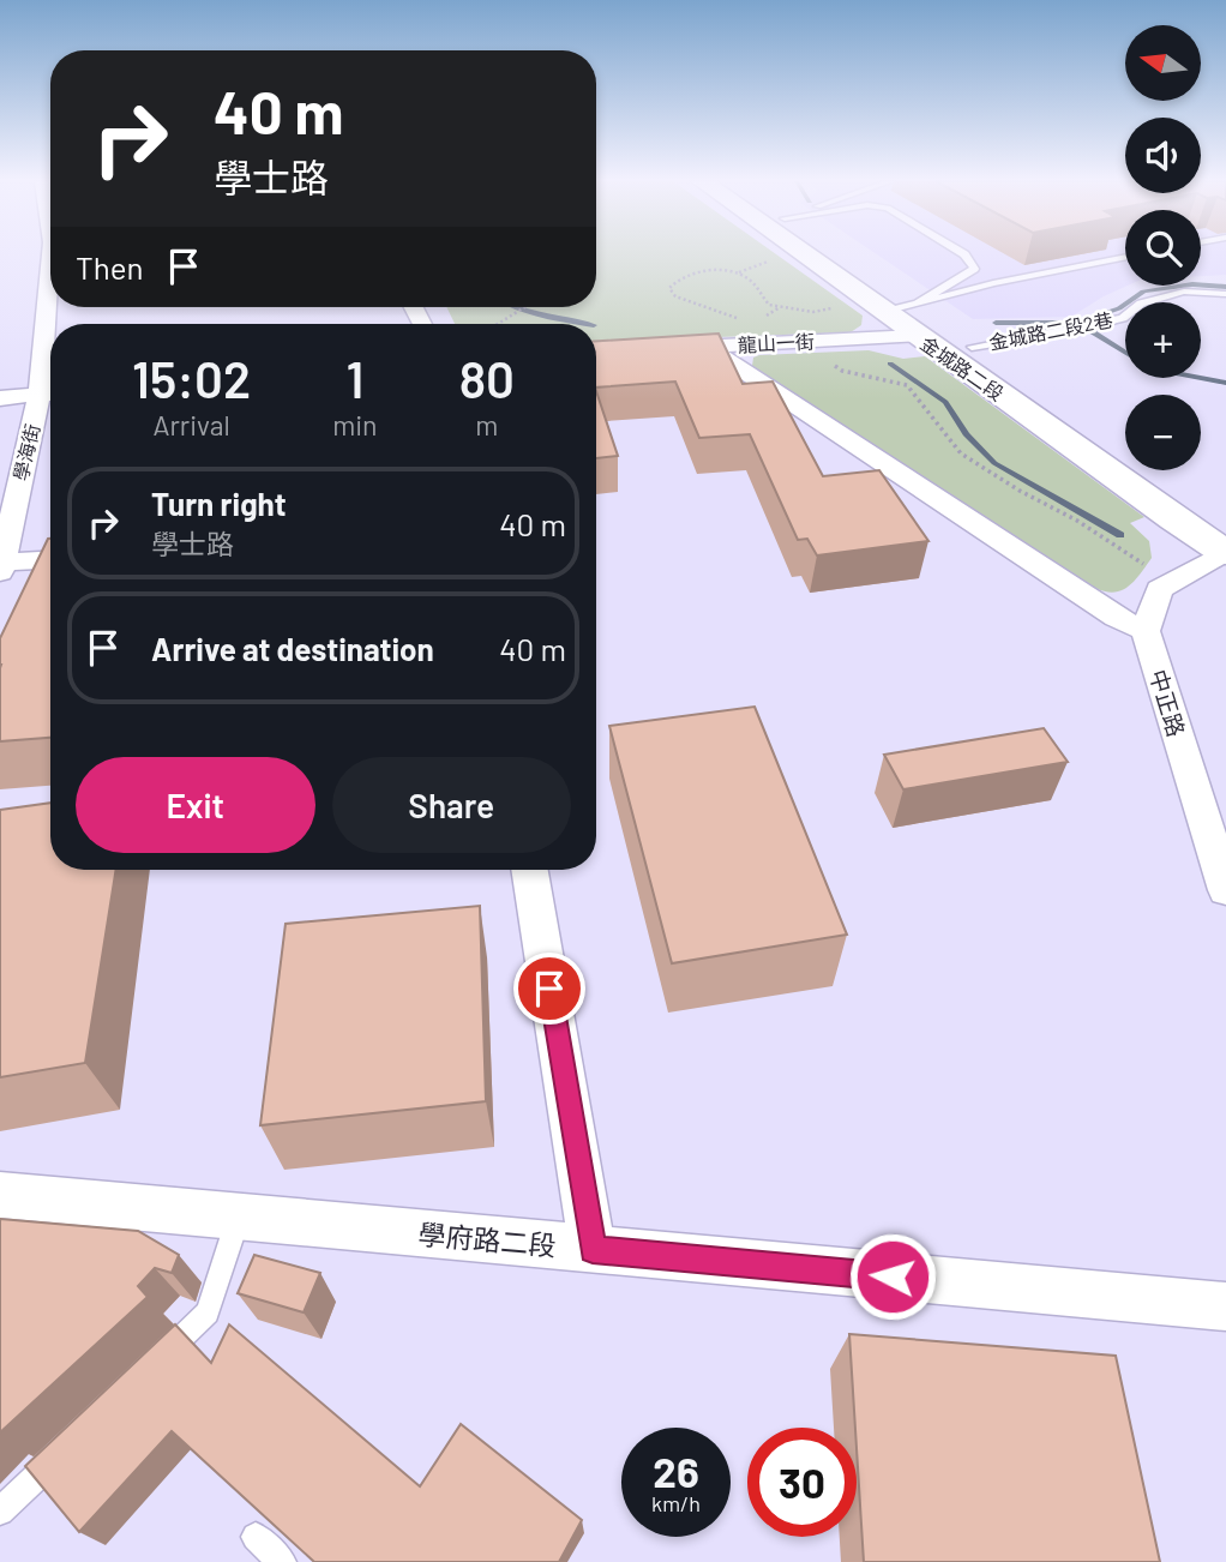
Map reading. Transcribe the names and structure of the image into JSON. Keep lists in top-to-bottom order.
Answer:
{
  "streets": {
    "main road": ["金城路二段"],
    "street": [
      "龍山一街",
      "學海街",
      "中正路",
      "學府路二段"
    ],
    "lane": ["金城路二段2巷"]
  },
  "crossings": [
    ["金城路二段2巷", "金城路二段"],
    ["龍山一街", "金城路二段"],
    ["龍山一街", "中正路"]
  ],
  "north": "left",
  "page": {
    "map_buttons": ["+", "−"],
    "turn": ["40 m", "學士路"],
    "then": "Then",
    "eta": [
      "15:02",
      "Arrival",
      "1",
      "min",
      "80",
      "m"
    ],
    "list": [
      {
        "name": "Turn right",
        "note": "學士路",
        "value": "40 m"
      },
      {
        "name": "Arrive at destination",
        "value": "40 m"
      }
    ],
    "buttons": ["Exit", "Share"],
    "speed": "26 km/h",
    "limit": "30"
  }
}
